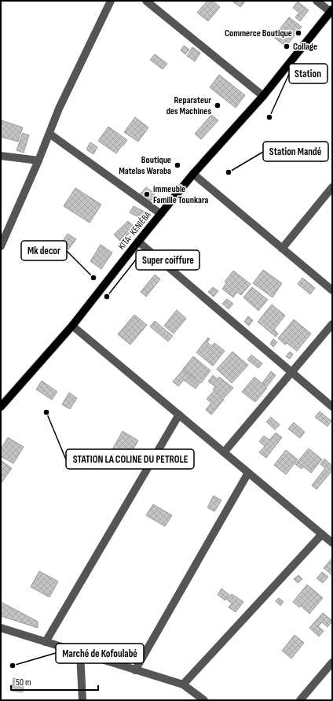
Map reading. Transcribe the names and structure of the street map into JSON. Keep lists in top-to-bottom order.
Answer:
{
  "streets": {
    "main road": ["KITA- KENIÉBA"]
  },
  "places": [
    "Commerce Boutique",
    "Collage",
    "Reparateur des Machines",
    "Station",
    "Boutique Matelas Waraba",
    "Station Mandé",
    "immeuble Famille Tounkara",
    "Mk decor",
    "Super coiffure",
    "STATION LA COLINE DU PETROLE",
    "Marché de Kofoulabé"
  ],
  "scale_bar": "50 m"
}
